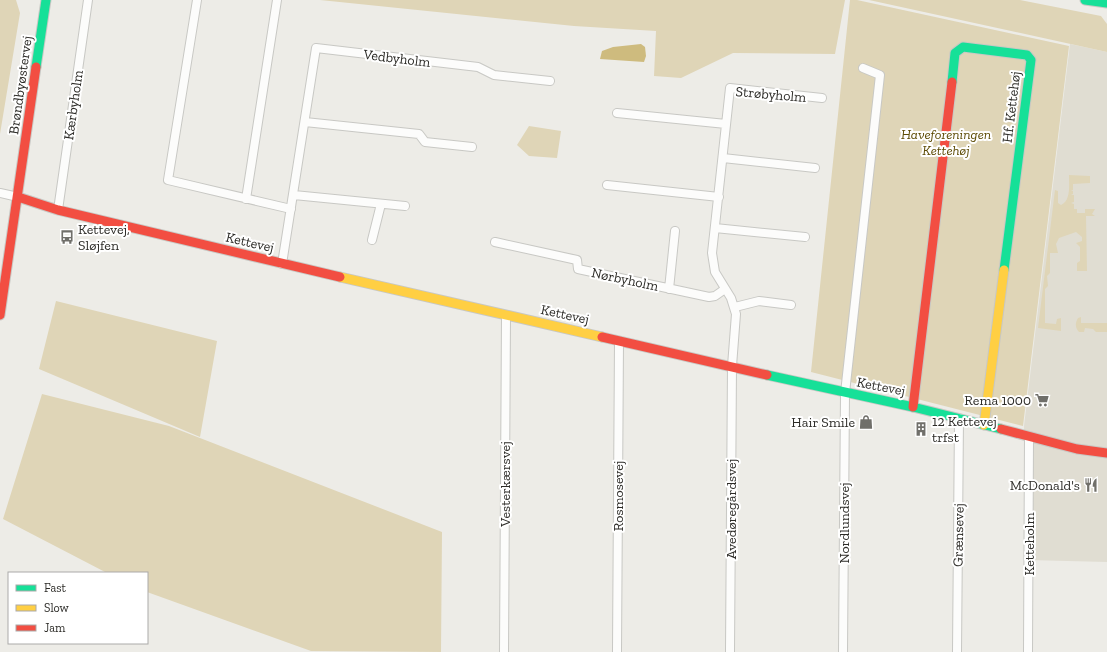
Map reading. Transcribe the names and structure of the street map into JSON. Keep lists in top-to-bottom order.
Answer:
{
  "streets": {
    "main road": ["Brøndbyøstervej", "Hf. Kettehøj", "Kettevej"],
    "street": [
      "Vedbyholm",
      "Strøbyholm",
      "Kærbyholm",
      "Nørbyholm",
      "Vesterkærsvej",
      "Rosmosevej",
      "Avedøregårdsvej",
      "Nordlundsvej",
      "Grænsevej",
      "Ketteholm"
    ]
  },
  "crossings": [
    ["Vedbyholm", "Kettevej"],
    ["Brøndbyøstervej", "Kettevej"],
    ["Strøbyholm", "Kettevej"],
    ["Strøbyholm", "Nørbyholm"],
    ["Strøbyholm", "Avedøregårdsvej"],
    ["Kærbyholm", "Kettevej"],
    ["Hf. Kettehøj", "Kettevej"],
    ["Kettevej", "Vesterkærsvej"],
    ["Kettevej", "Rosmosevej"],
    ["Kettevej", "Avedøregårdsvej"],
    ["Kettevej", "Nordlundsvej"],
    ["Kettevej", "Grænsevej"],
    ["Kettevej", "Ketteholm"]
  ],
  "parks": ["Haveforeningen Kettehøj"],
  "places": {
    "bus stop": ["Kettevej, Sløjfen"],
    "supermarket": ["Rema 1000"],
    "shop": ["Hair Smile"],
    "building": ["12 Kettevej trfst"],
    "restaurant": ["McDonald's"]
  },
  "legend": ["Fast", "Slow", "Jam"]
}
